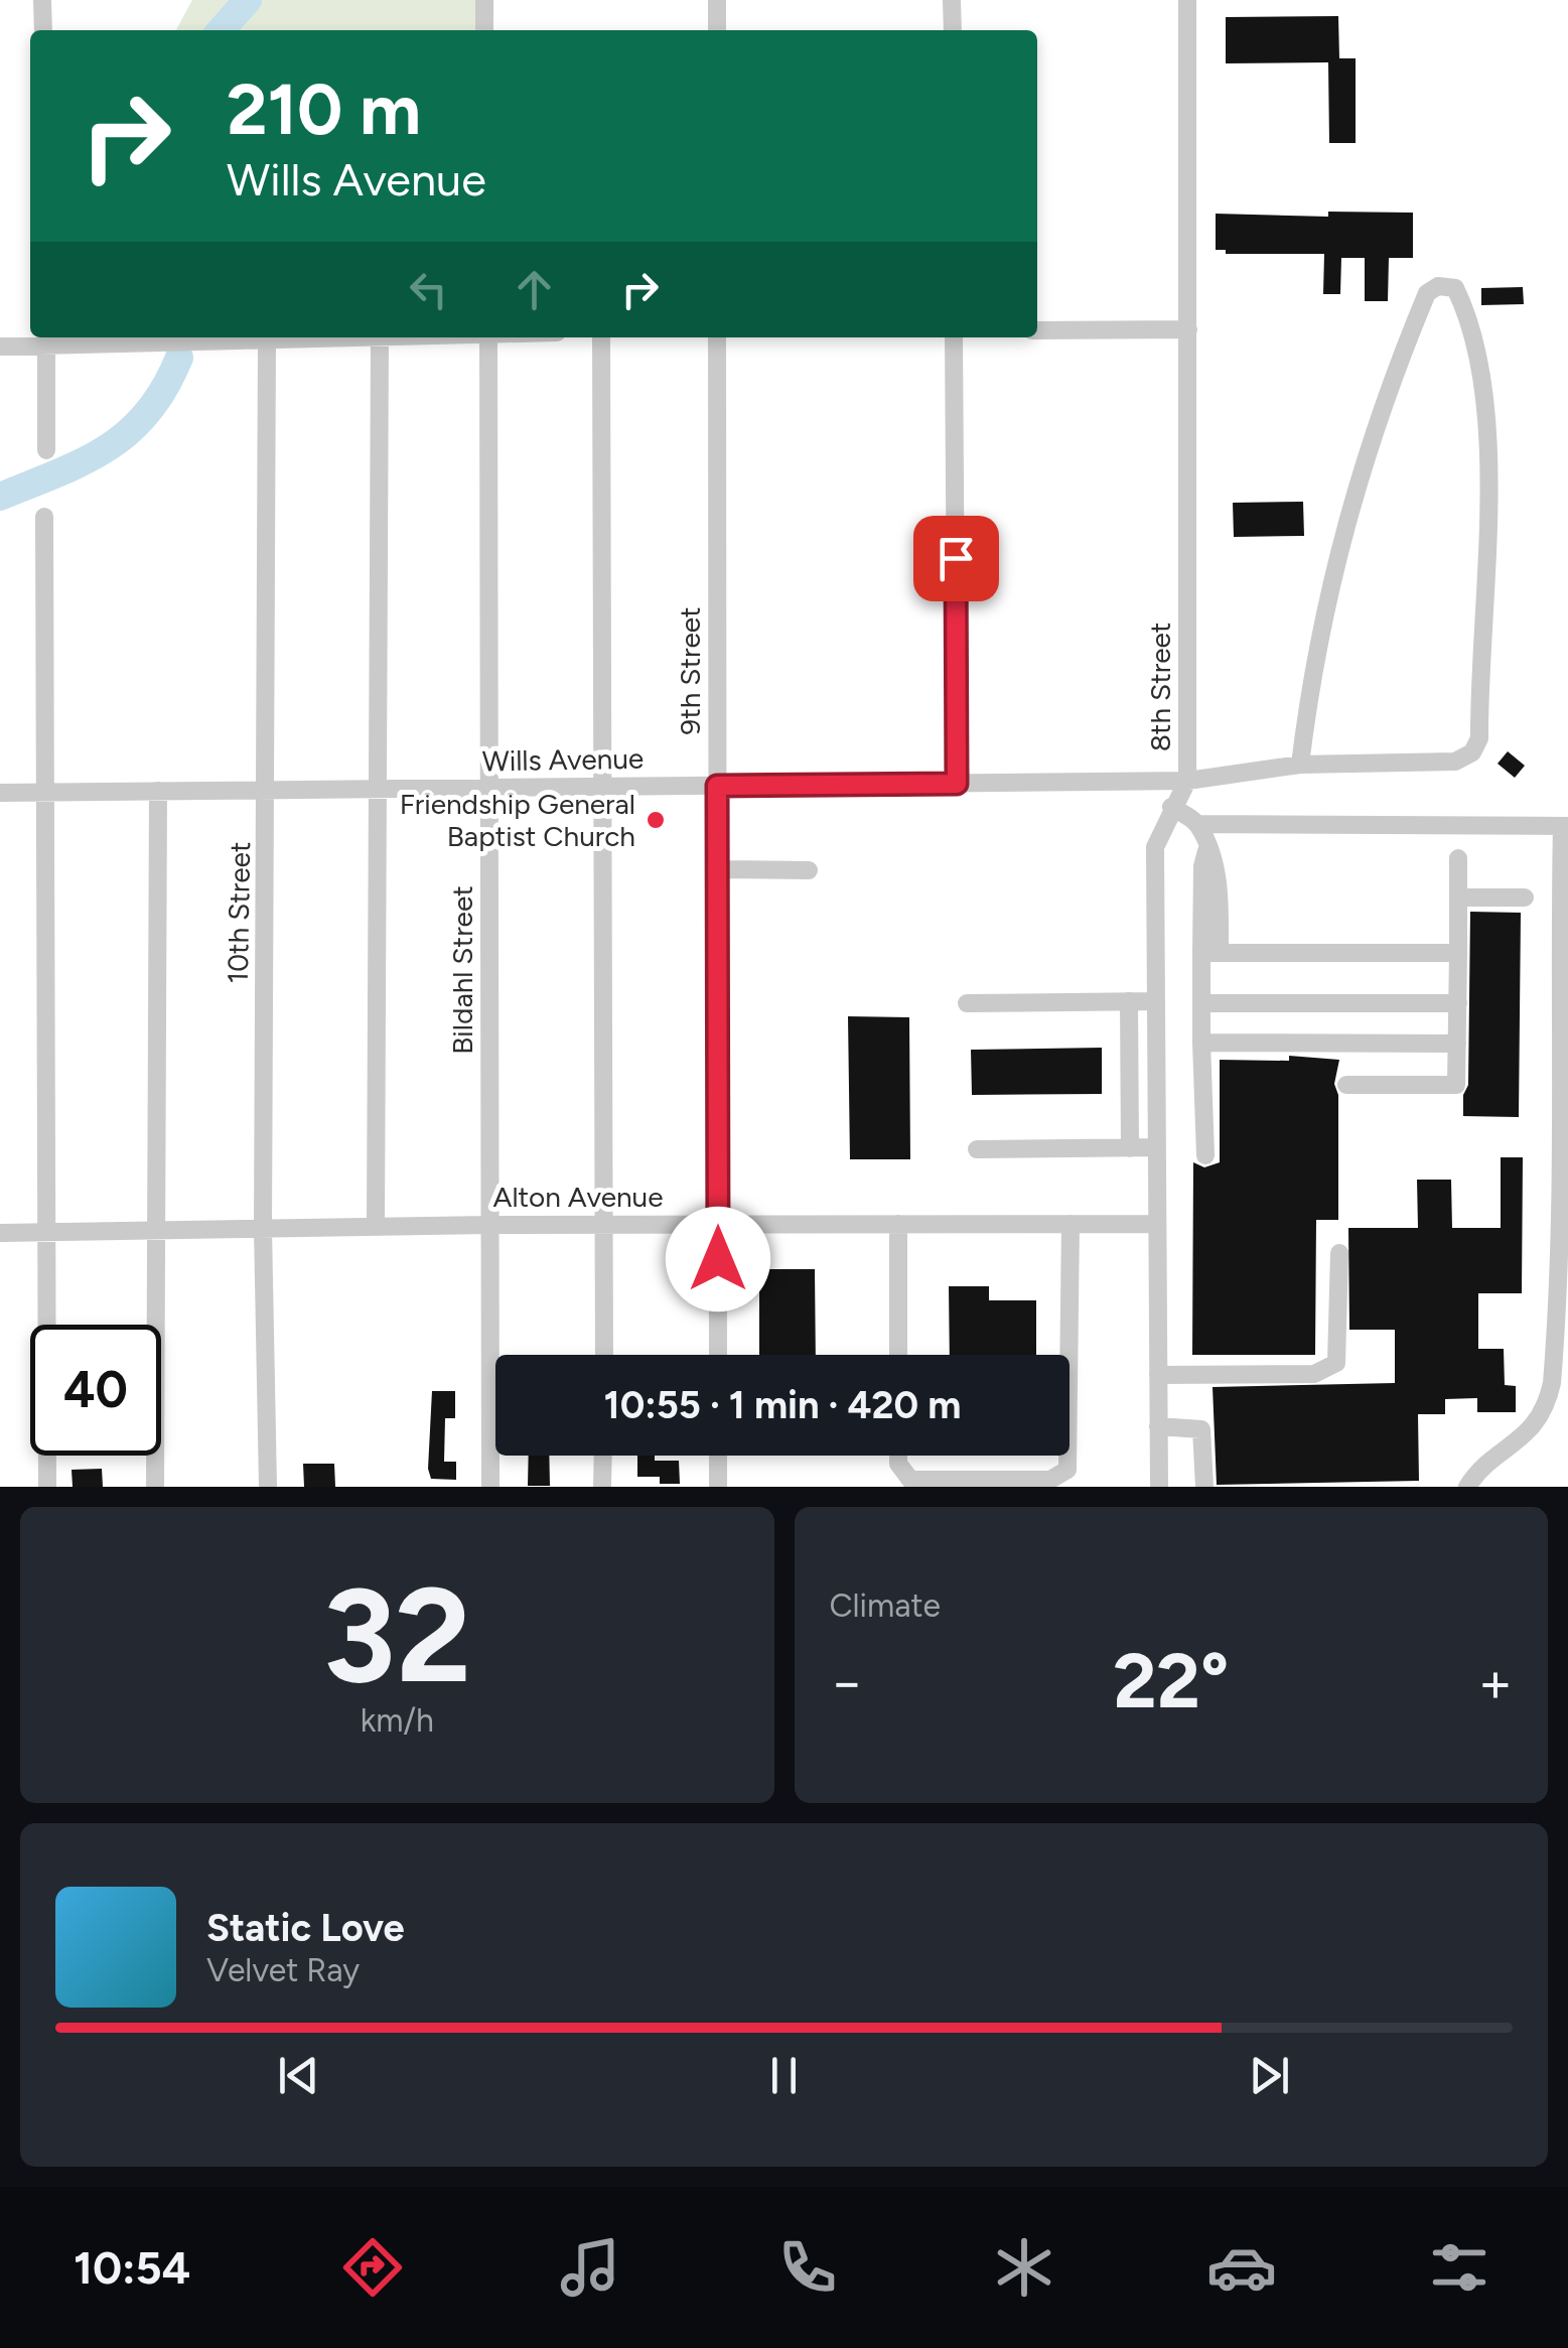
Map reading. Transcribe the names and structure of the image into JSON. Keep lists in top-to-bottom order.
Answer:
{
  "streets": {
    "street": [
      "9th Street",
      "8th Street",
      "Wills Avenue",
      "10th Street",
      "Bildahl Street",
      "Alton Avenue"
    ]
  },
  "crossings": [
    ["9th Street", "Wills Avenue"],
    ["9th Street", "Alton Avenue"],
    ["8th Street", "Wills Avenue"],
    ["8th Street", "Alton Avenue"],
    ["Wills Avenue", "10th Street"],
    ["Wills Avenue", "Bildahl Street"],
    ["10th Street", "Alton Avenue"],
    ["Bildahl Street", "Alton Avenue"]
  ],
  "places": ["Friendship General Baptist Church"],
  "page": {
    "turn": ["210 m", "Wills Avenue"],
    "limit": "40",
    "trip": "10:55 · 1 min · 420 m",
    "tile": [
      ["32", "km/h"],
      "Climate"
    ],
    "heat": ["−", "22°", "+"],
    "song": ["Static Love", "Velvet Ray"],
    "tabs": "10:54"
  }
}
